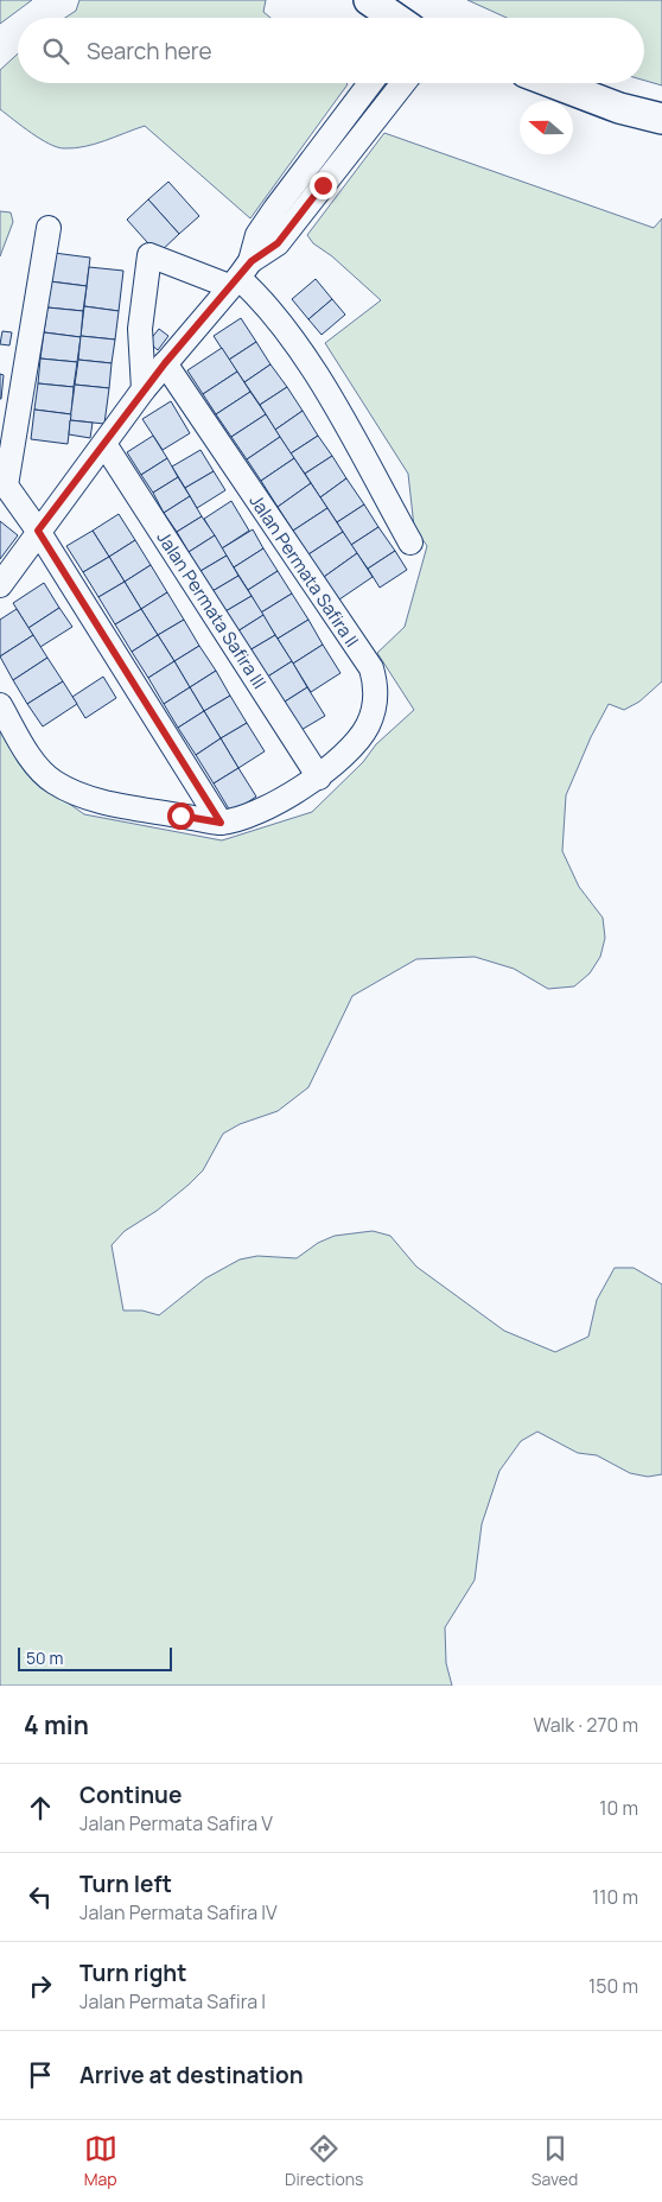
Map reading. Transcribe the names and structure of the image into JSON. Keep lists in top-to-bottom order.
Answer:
{
  "streets": {
    "street": ["Jalan Permata Safira II", "Jalan Permata Safira III"]
  },
  "crossings": [
    ["Jalan Permata Safira II", "Jalan Permata Safira III"]
  ],
  "scale_bar": "50 m",
  "north": "left",
  "page": {
    "search": "Search here",
    "scale": "50 m",
    "heading": ["4 min", "Walk · 270 m"],
    "list": [
      ["Continue", "Jalan Permata Safira V", "10 m"],
      ["Turn left", "Jalan Permata Safira IV", "110 m"],
      ["Turn right", "Jalan Permata Safira I", "150 m"],
      "Arrive at destination"
    ],
    "nav": ["Map", "Directions", "Saved"]
  }
}
